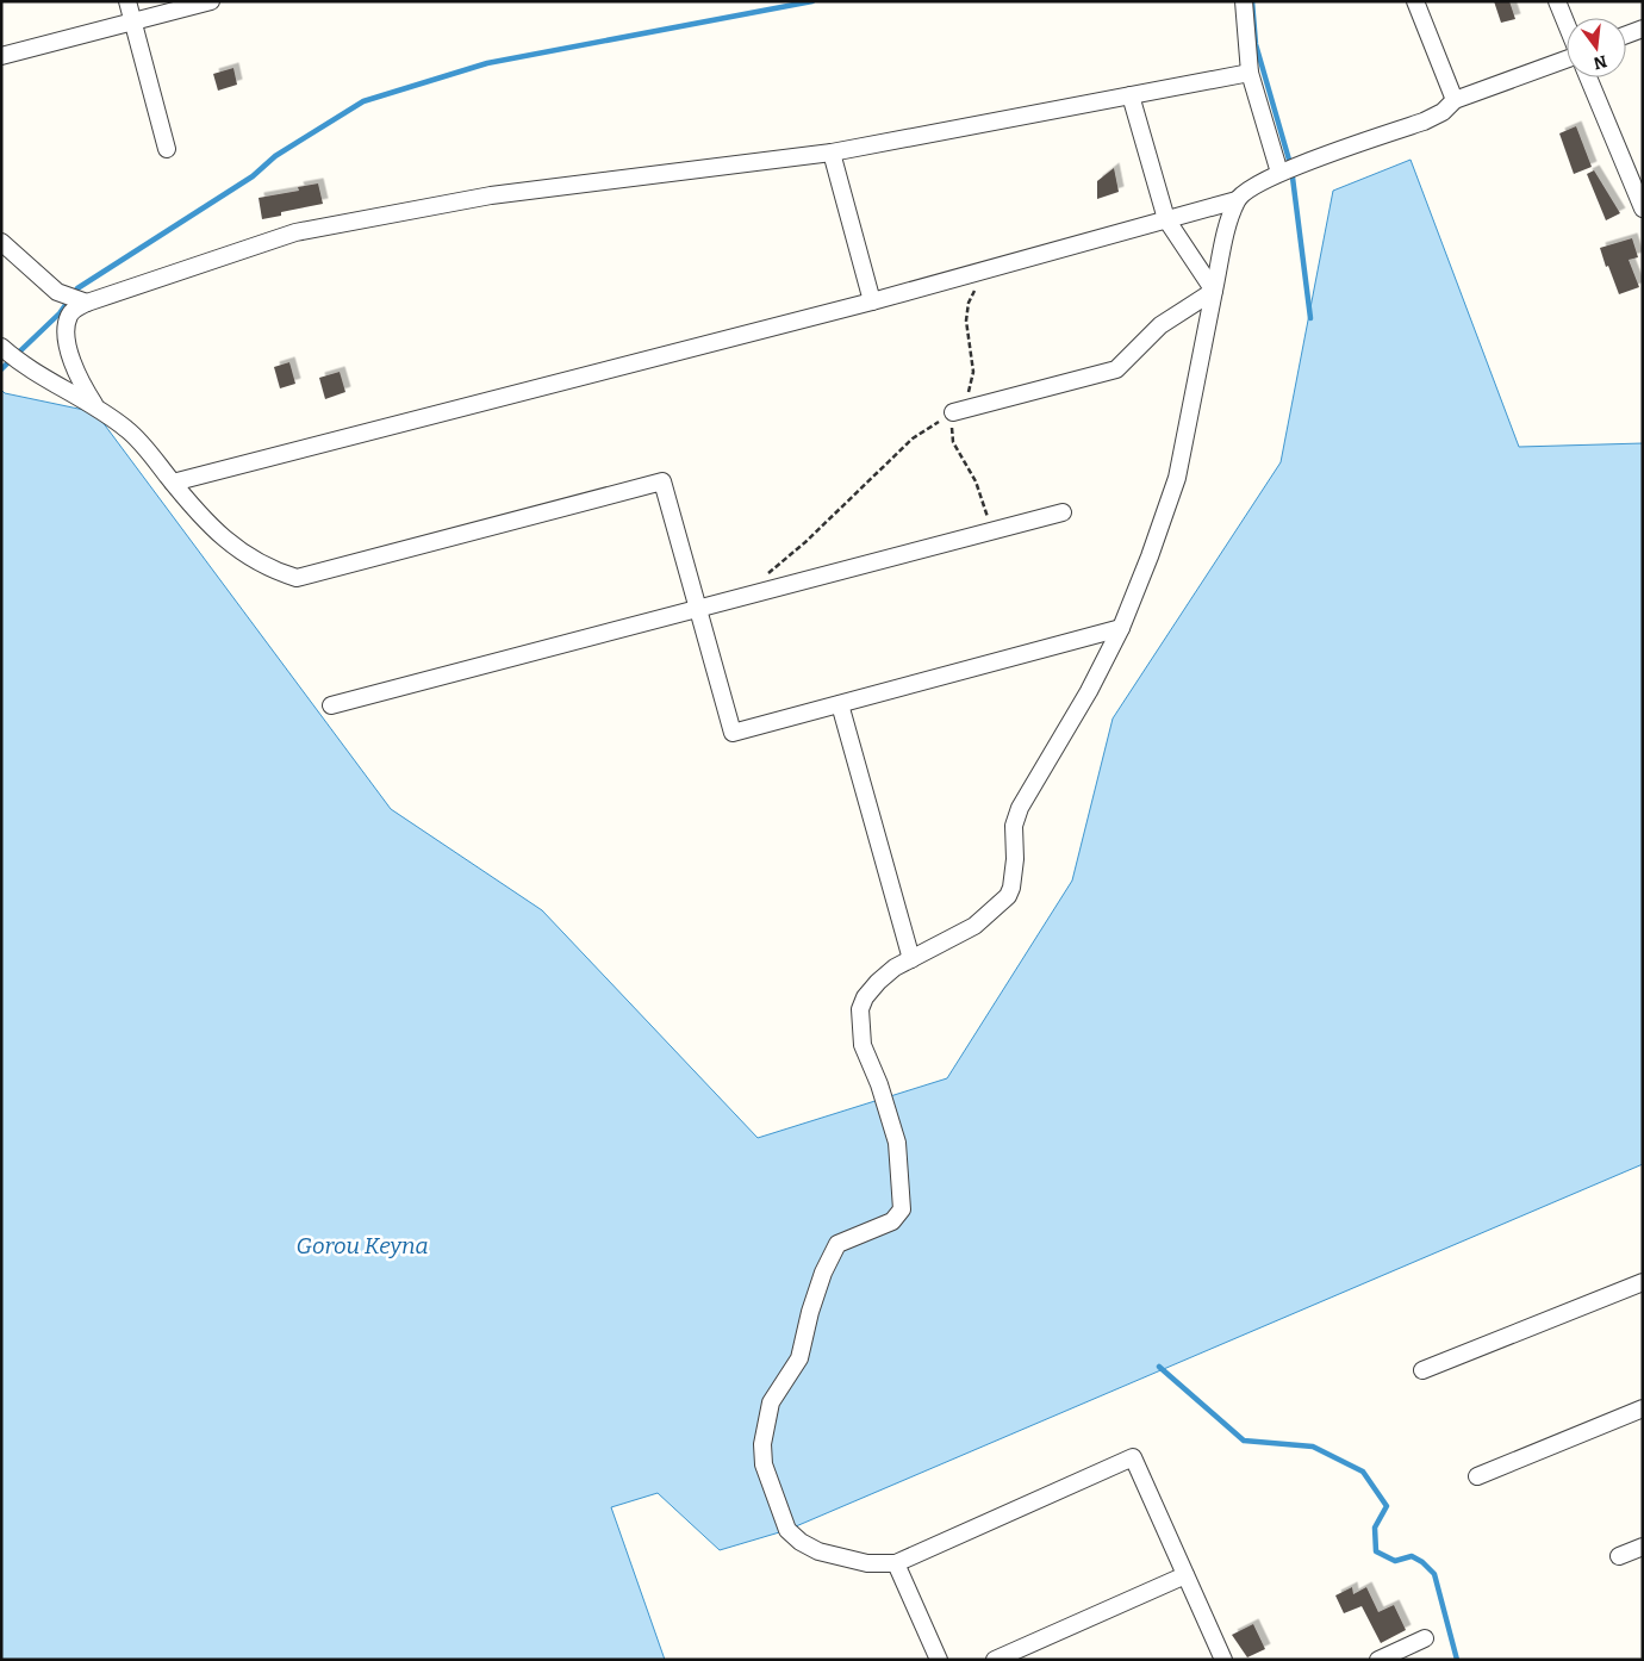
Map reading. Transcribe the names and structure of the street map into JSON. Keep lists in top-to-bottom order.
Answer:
{
  "water": ["Gorou Keyna"],
  "north": "bottom"
}
